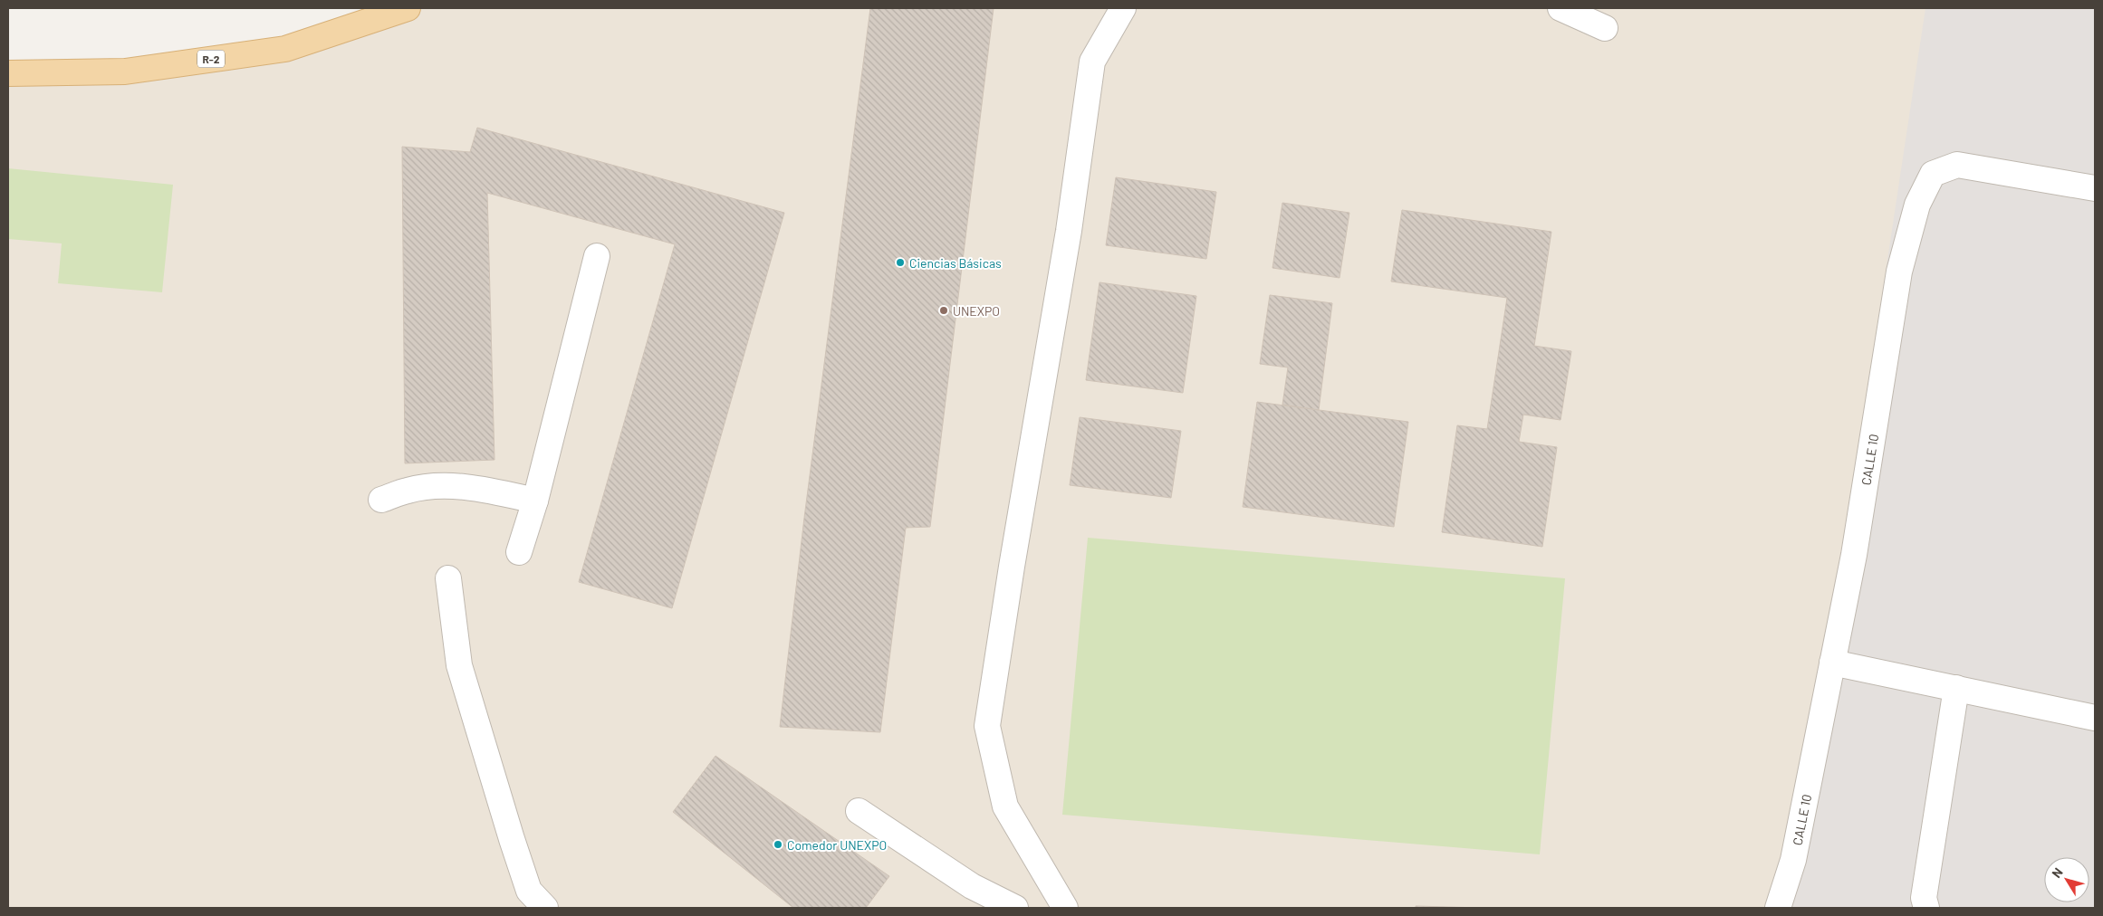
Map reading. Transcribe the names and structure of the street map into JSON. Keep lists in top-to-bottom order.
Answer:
{
  "streets": {
    "main road": ["R-2"],
    "street": ["CALLE 10"]
  },
  "places": ["Ciencias Básicas", "UNEXPO", "Comedor UNEXPO"],
  "north": "top left"
}
